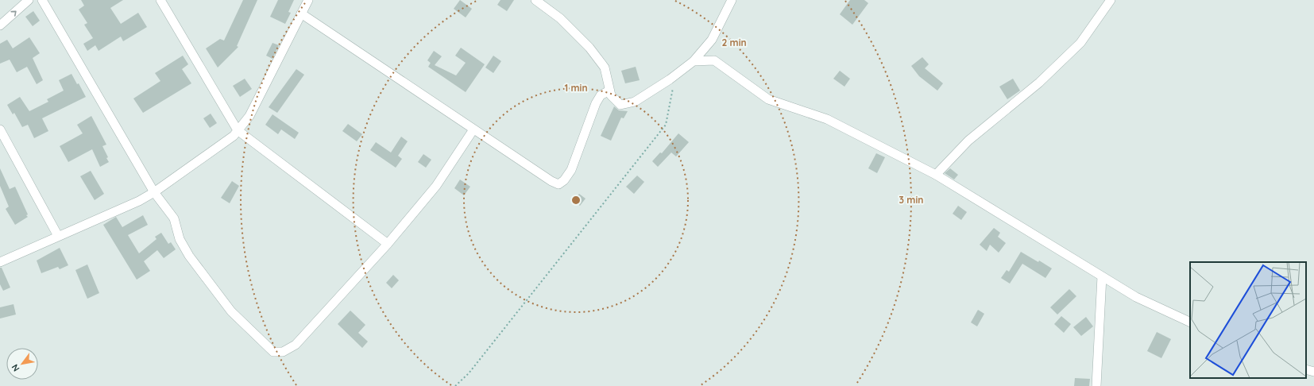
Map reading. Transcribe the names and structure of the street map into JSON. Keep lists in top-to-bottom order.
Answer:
{
  "north": "bottom left",
  "rings": ["2 min", "1 min", "3 min"]
}
